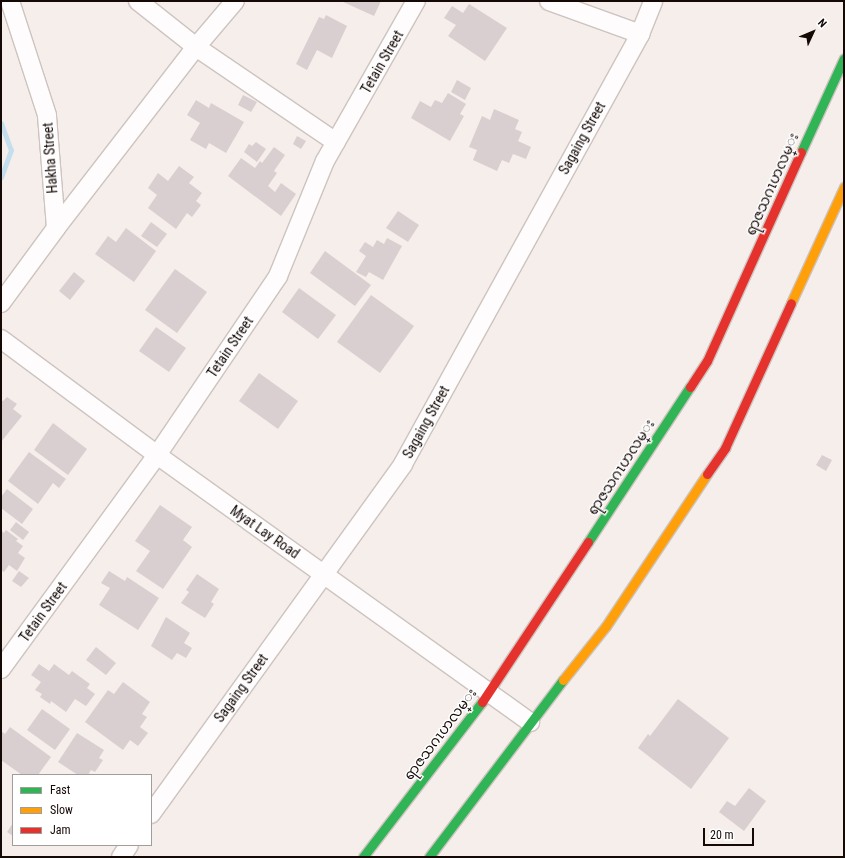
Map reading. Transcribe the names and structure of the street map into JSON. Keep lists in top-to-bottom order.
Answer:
{
  "streets": {
    "main road": ["ရာဇသဂၤဟလမ္း"],
    "street": [
      "Tetain Street",
      "Sagaing Street",
      "Hakha Street",
      "Myat Lay Road"
    ]
  },
  "crossings": [
    ["Tetain Street", "Myat Lay Road"],
    ["Sagaing Street", "Myat Lay Road"],
    ["ရာဇသဂၤဟလမ္း", "Myat Lay Road"]
  ],
  "legend": ["Fast", "Slow", "Jam"],
  "scale_bar": "20 m",
  "north": "top right"
}
